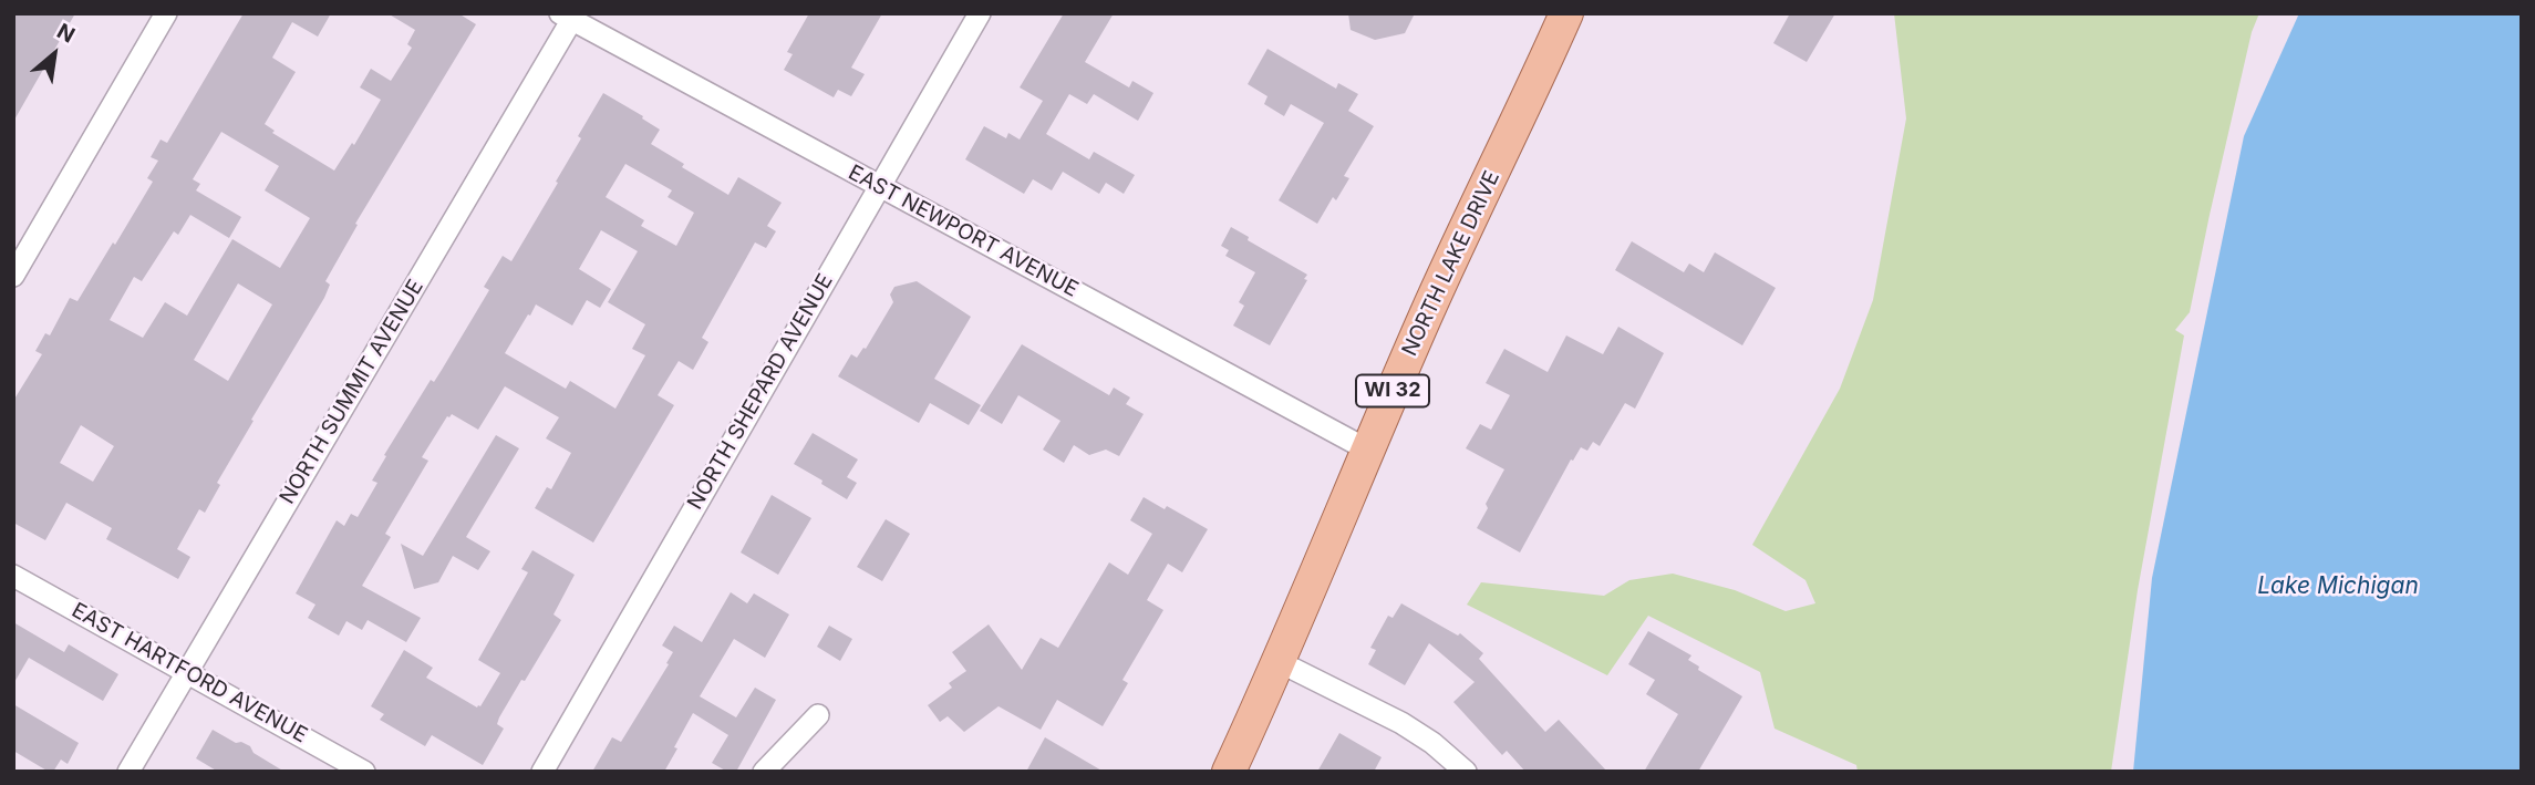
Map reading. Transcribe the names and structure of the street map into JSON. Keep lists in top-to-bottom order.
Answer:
{
  "streets": {
    "main road": ["NORTH LAKE DRIVE", "WI 32"],
    "street": [
      "EAST NEWPORT AVENUE",
      "NORTH SUMMIT AVENUE",
      "NORTH SHEPARD AVENUE",
      "EAST HARTFORD AVENUE"
    ]
  },
  "crossings": [
    ["EAST NEWPORT AVENUE", "NORTH LAKE DRIVE"],
    ["EAST NEWPORT AVENUE", "NORTH SUMMIT AVENUE"],
    ["EAST NEWPORT AVENUE", "NORTH SHEPARD AVENUE"],
    ["NORTH SUMMIT AVENUE", "EAST HARTFORD AVENUE"]
  ],
  "water": ["Lake Michigan"],
  "north": "top right"
}
